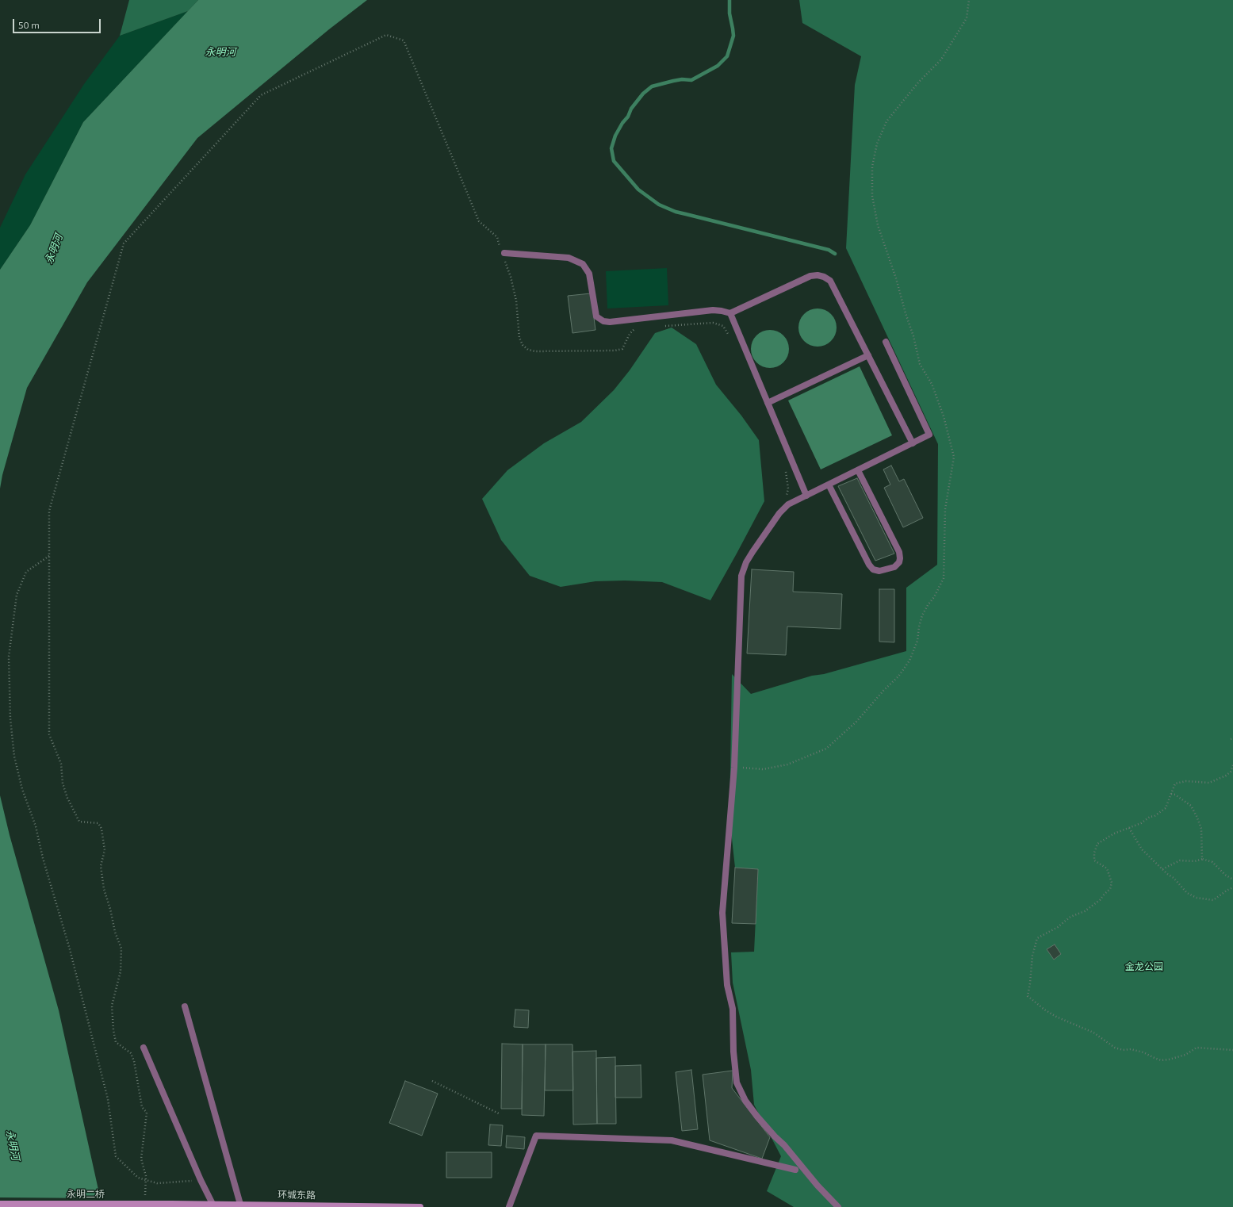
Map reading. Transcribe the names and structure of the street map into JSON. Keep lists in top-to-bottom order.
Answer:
{
  "streets": {
    "main road": ["永明二桥", "环城东路"]
  },
  "crossings": [
    ["永明二桥", "环城东路"]
  ],
  "water": ["永明河"],
  "parks": ["金龙公园"],
  "scale_bar": "50 m"
}
